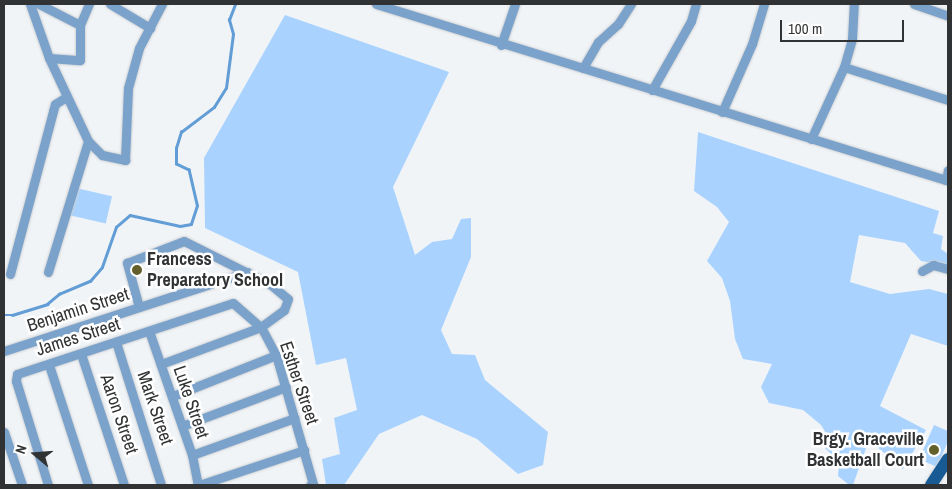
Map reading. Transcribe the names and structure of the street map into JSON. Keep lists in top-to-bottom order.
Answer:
{
  "streets": {
    "street": [
      "Benjamin Street",
      "James Street",
      "Esther Street",
      "Luke Street",
      "Mark Street",
      "Aaron Street"
    ]
  },
  "crossings": [
    ["James Street", "Esther Street"],
    ["James Street", "Luke Street"],
    ["James Street", "Mark Street"],
    ["James Street", "Aaron Street"],
    ["Esther Street", "Luke Street"]
  ],
  "places": ["Francess Preparatory School", "Brgy. Graceville Basketball Court"],
  "scale_bar": "100 m",
  "north": "left"
}
